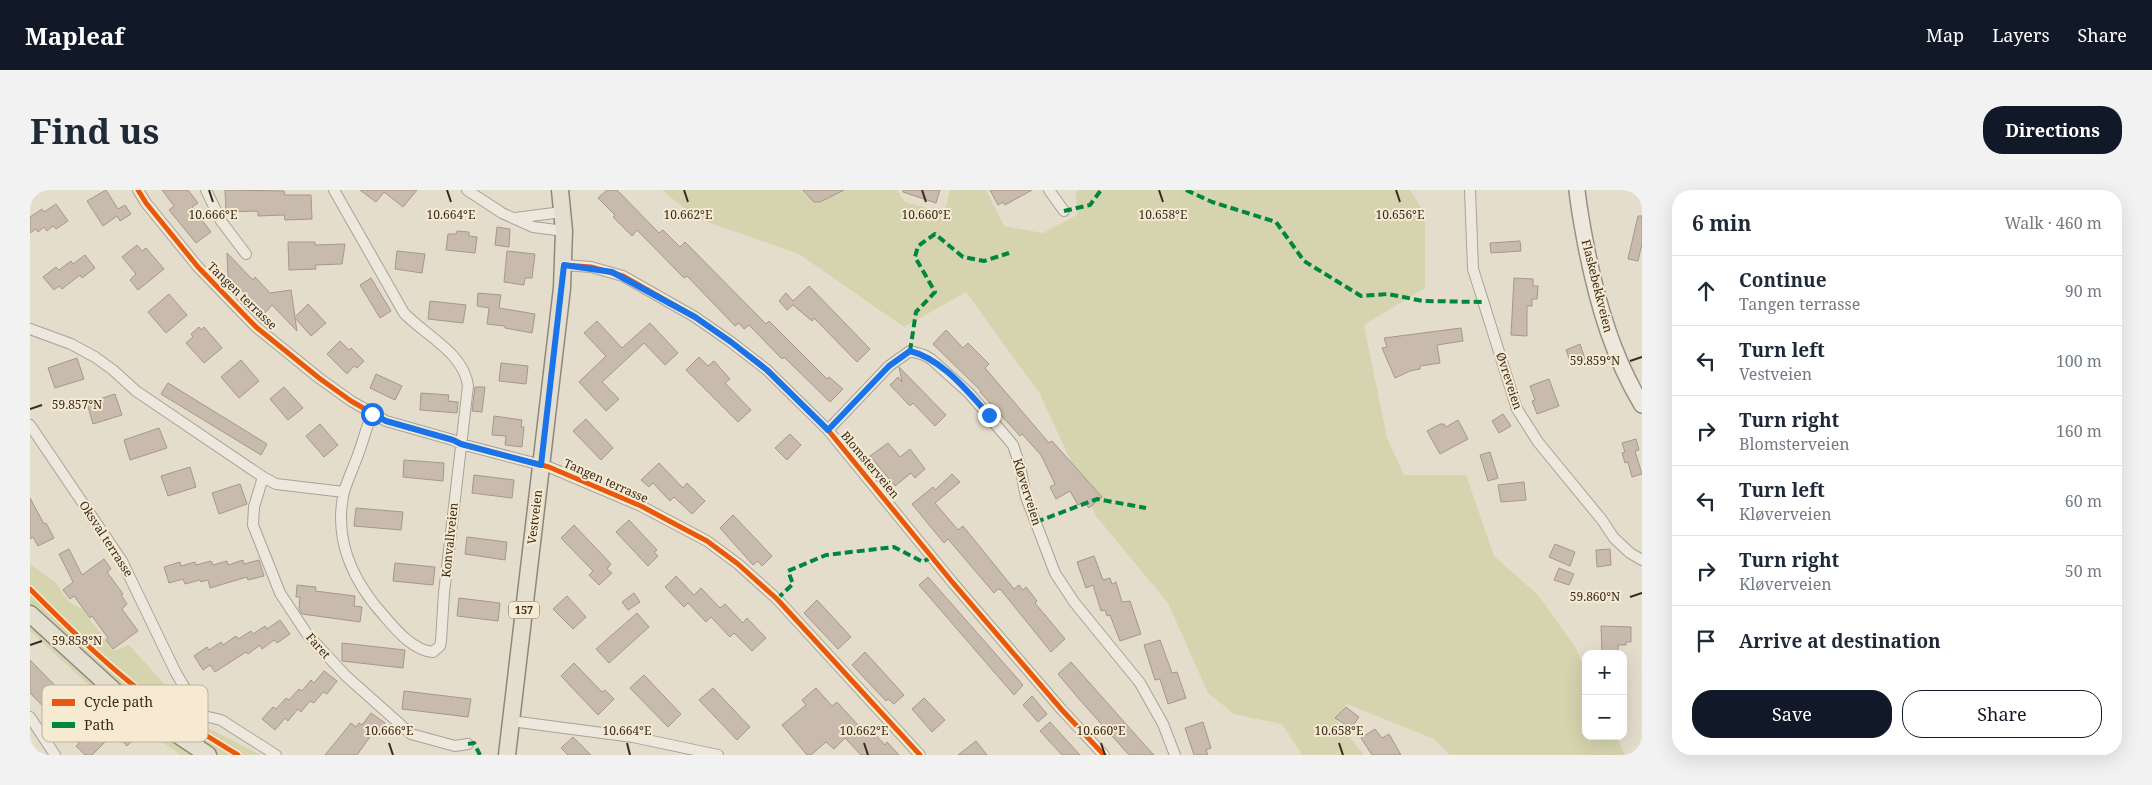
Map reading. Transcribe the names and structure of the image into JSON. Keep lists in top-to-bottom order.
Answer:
{
  "streets": {
    "main road": ["Flaskebekkveien", "Vestveien", "157"],
    "street": [
      "Tangen terrasse",
      "Øvreveien",
      "Blomsterveien",
      "Kløverveien",
      "Oksval terrasse",
      "Konvallveien",
      "Faret"
    ]
  },
  "crossings": [
    ["Tangen terrasse", "Vestveien"],
    ["Tangen terrasse", "Konvallveien"],
    ["Blomsterveien", "Kløverveien"],
    ["Blomsterveien", "Vestveien"]
  ],
  "legend": ["Cycle path", "Path"],
  "page": {
    "header": "Mapleaf",
    "nav": ["Map", "Layers", "Share"],
    "buttons": [
      "Directions",
      ["Save", "Share"]
    ],
    "title": "Find us",
    "heading": ["6 min", "Walk · 460 m"],
    "list": [
      ["Continue", "Tangen terrasse", "90 m"],
      ["Turn left", "Vestveien", "100 m"],
      ["Turn right", "Blomsterveien", "160 m"],
      ["Turn left", "Kløverveien", "60 m"],
      ["Turn right", "Kløverveien", "50 m"],
      "Arrive at destination"
    ],
    "map_buttons": ["+", "−"]
  },
  "coordinates": [
    "10.666°E",
    "10.664°E",
    "10.662°E",
    "10.660°E",
    "10.658°E",
    "10.656°E",
    "59.859°N",
    "59.857°N",
    "59.860°N",
    "59.858°N"
  ]
}
